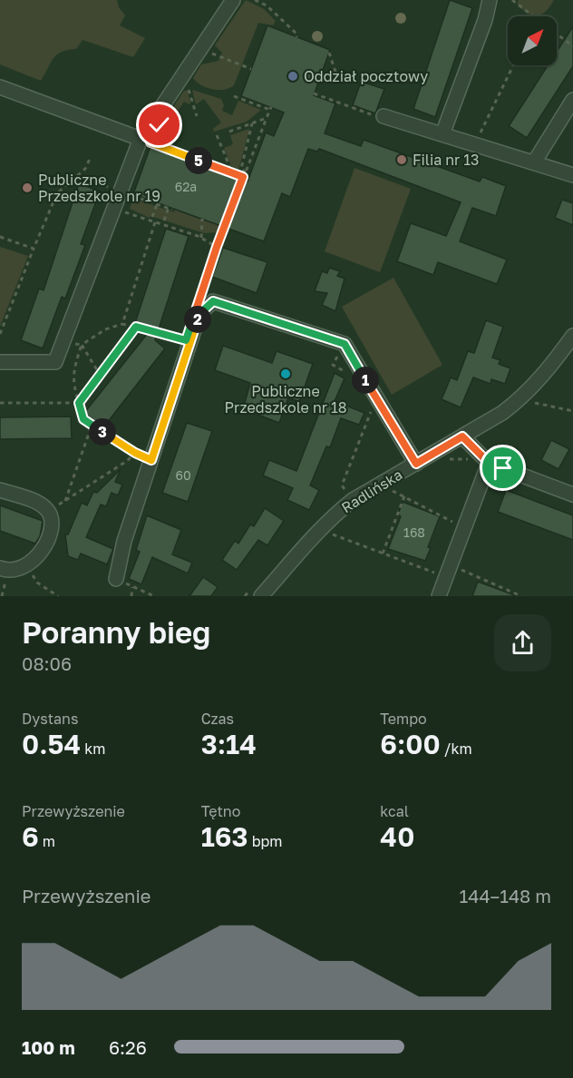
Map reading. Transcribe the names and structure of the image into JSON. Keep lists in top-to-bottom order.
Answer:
{
  "streets": {
    "street": ["Radlińska"]
  },
  "places": [
    "Oddział pocztowy",
    "Filia nr 13",
    "Publiczne Przedszkole nr 19",
    "Publiczne Przedszkole nr 18"
  ],
  "house_numbers": ["62a", "60", "168"],
  "north": "top right",
  "page": {
    "pins": [
      "5",
      "2",
      "1",
      "3"
    ],
    "heading": ["Poranny bieg", "08:06"],
    "stats": [
      ["Dystans", "0.54 km"],
      ["Czas", "3:14"],
      ["Tempo", "6:00 /km"],
      ["Przewyższenie", "6 m"],
      ["Tętno", "163 bpm"],
      ["kcal", "40"]
    ],
    "chart": ["Przewyższenie", "144–148 m"],
    "list": [
      {
        "name": "100 m",
        "note": "6:26"
      }
    ]
  }
}
